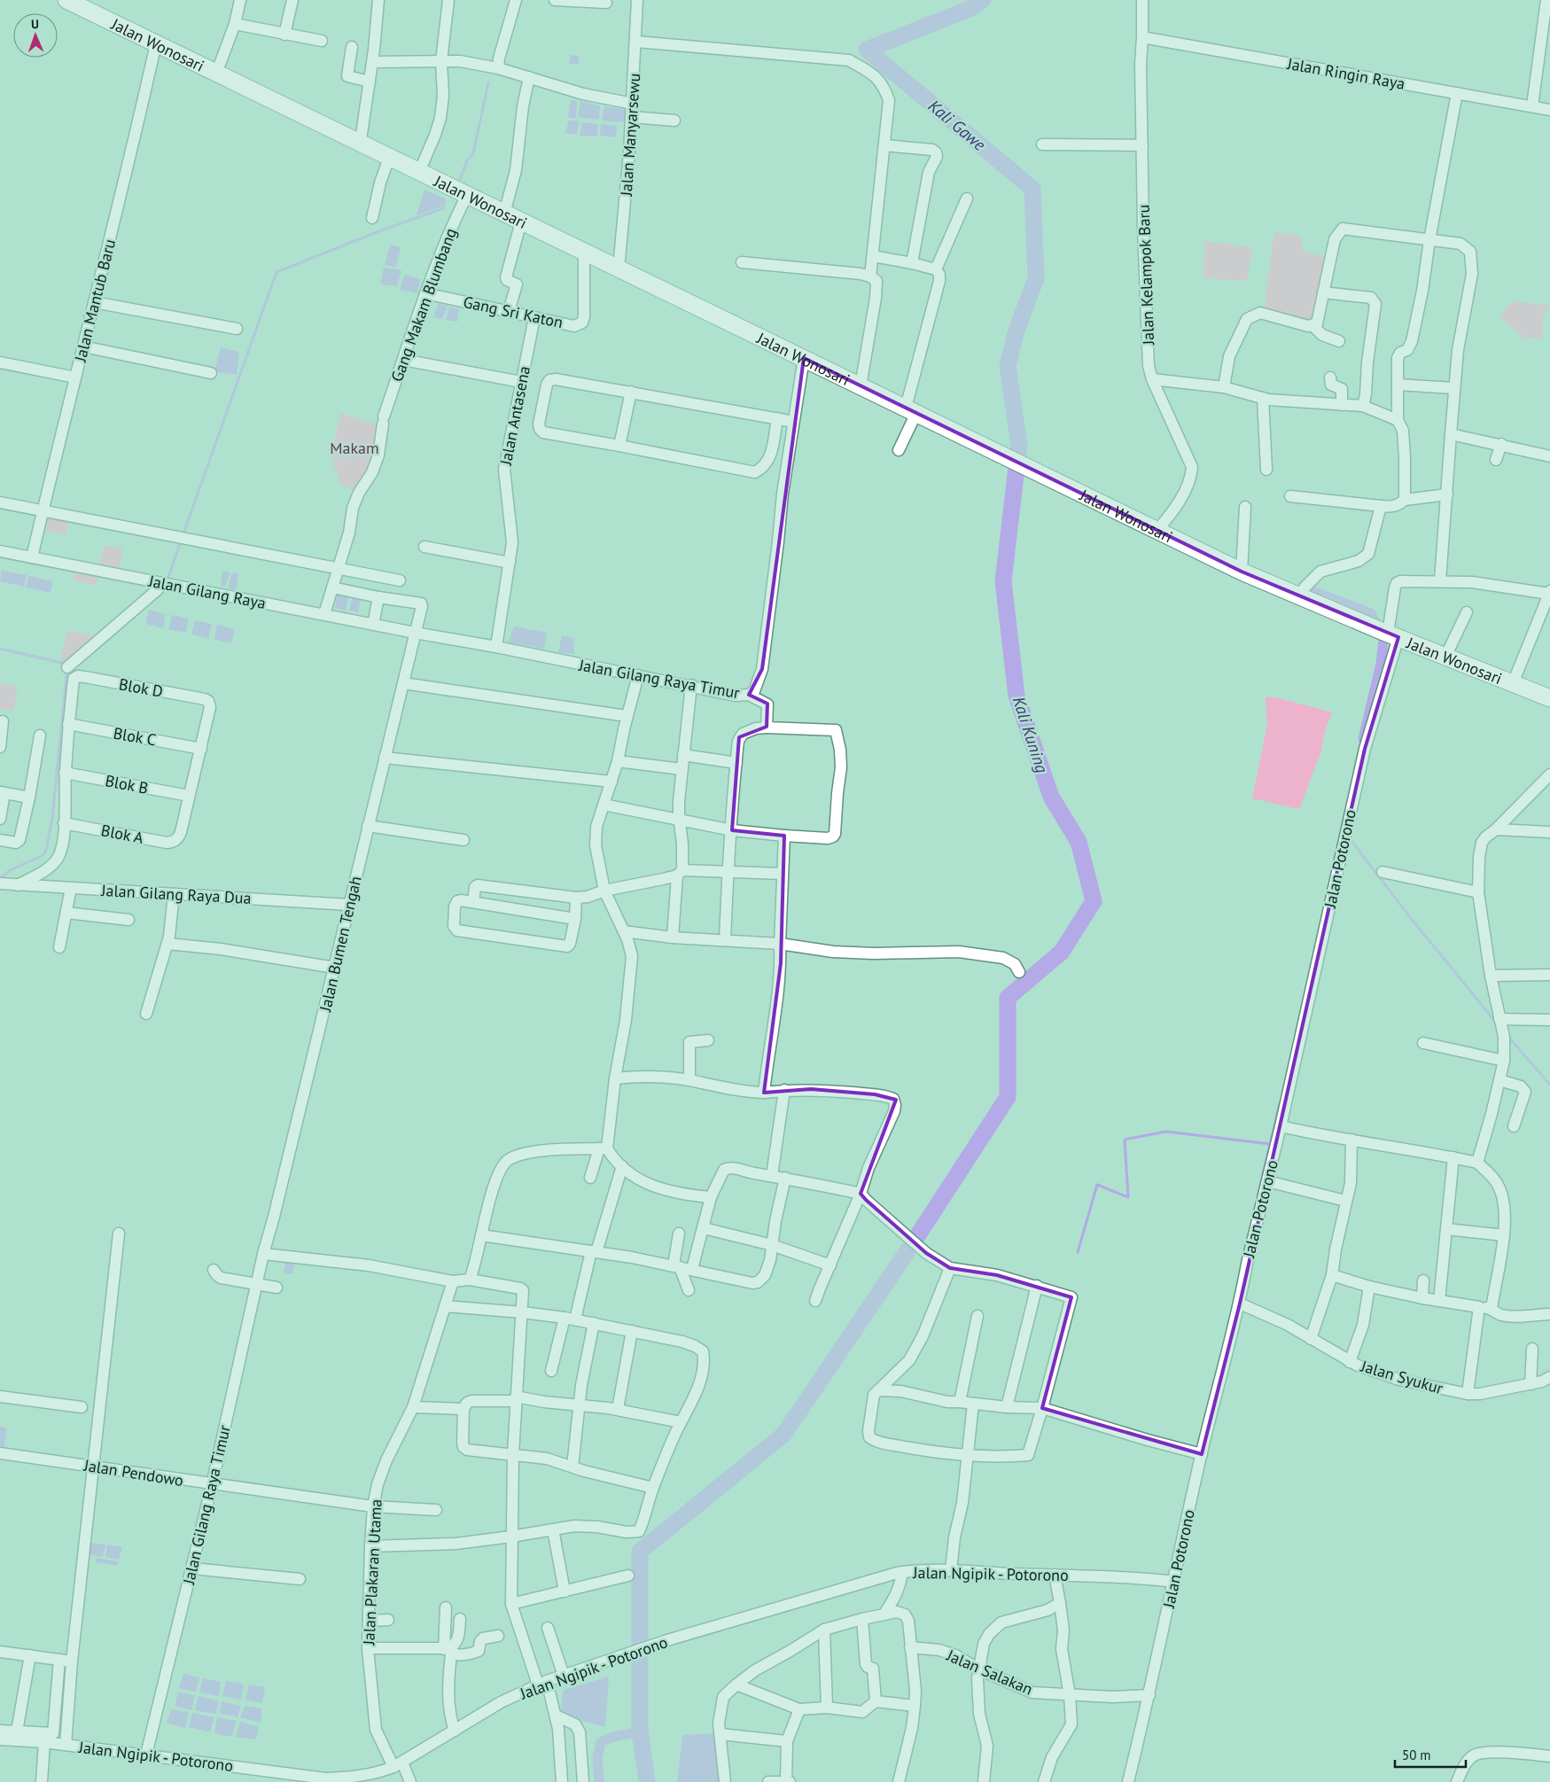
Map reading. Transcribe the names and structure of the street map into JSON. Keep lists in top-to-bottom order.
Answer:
{
  "streets": {
    "highway": ["Jalan Wonosari"],
    "street": [
      "Jalan Ringin Raya",
      "Jalan Manyarsewu",
      "Jalan Kelampok Baru",
      "Jalan Mantub Baru",
      "Gang Makam Blumbang",
      "Gang Sri Katon",
      "Jalan Antasena",
      "Jalan Gilang Raya",
      "Jalan Gilang Raya Timur",
      "Blok D",
      "Blok C",
      "Blok B",
      "Blok A",
      "Jalan Potorono",
      "Jalan Gilang Raya Dua",
      "Jalan Bumen Tengah",
      "Jalan Syukur",
      "Jalan Pendowo",
      "Jalan Plakaran Utama",
      "Jalan Ngipik - Potorono",
      "Jalan Salakan"
    ]
  },
  "crossings": [
    ["Jalan Wonosari", "Jalan Manyarsewu"],
    ["Jalan Wonosari", "Jalan Kelampok Baru"],
    ["Jalan Wonosari", "Jalan Mantub Baru"],
    ["Jalan Wonosari", "Gang Makam Blumbang"],
    ["Jalan Wonosari", "Gang Sri Katon"],
    ["Jalan Wonosari", "Jalan Gilang Raya Timur"],
    ["Jalan Wonosari", "Jalan Potorono"],
    ["Jalan Ringin Raya", "Jalan Kelampok Baru"],
    ["Jalan Mantub Baru", "Jalan Gilang Raya"],
    ["Gang Makam Blumbang", "Gang Sri Katon"],
    ["Gang Makam Blumbang", "Jalan Gilang Raya"],
    ["Gang Sri Katon", "Jalan Antasena"],
    ["Jalan Antasena", "Jalan Gilang Raya Timur"],
    ["Jalan Gilang Raya", "Jalan Gilang Raya Timur"],
    ["Jalan Gilang Raya", "Jalan Bumen Tengah"],
    ["Jalan Gilang Raya Timur", "Jalan Bumen Tengah"],
    ["Jalan Gilang Raya Timur", "Jalan Pendowo"],
    ["Jalan Gilang Raya Timur", "Jalan Ngipik - Potorono"],
    ["Blok D", "Blok C"],
    ["Blok B", "Blok A"],
    ["Jalan Potorono", "Jalan Syukur"],
    ["Jalan Potorono", "Jalan Ngipik - Potorono"],
    ["Jalan Potorono", "Jalan Salakan"],
    ["Jalan Gilang Raya Dua", "Jalan Bumen Tengah"],
    ["Jalan Pendowo", "Jalan Plakaran Utama"],
    ["Jalan Plakaran Utama", "Jalan Ngipik - Potorono"]
  ],
  "water": ["Kali Gawe", "Kali Kuning"],
  "parks": ["Makam"],
  "scale_bar": "50 m",
  "north": "top"
}
